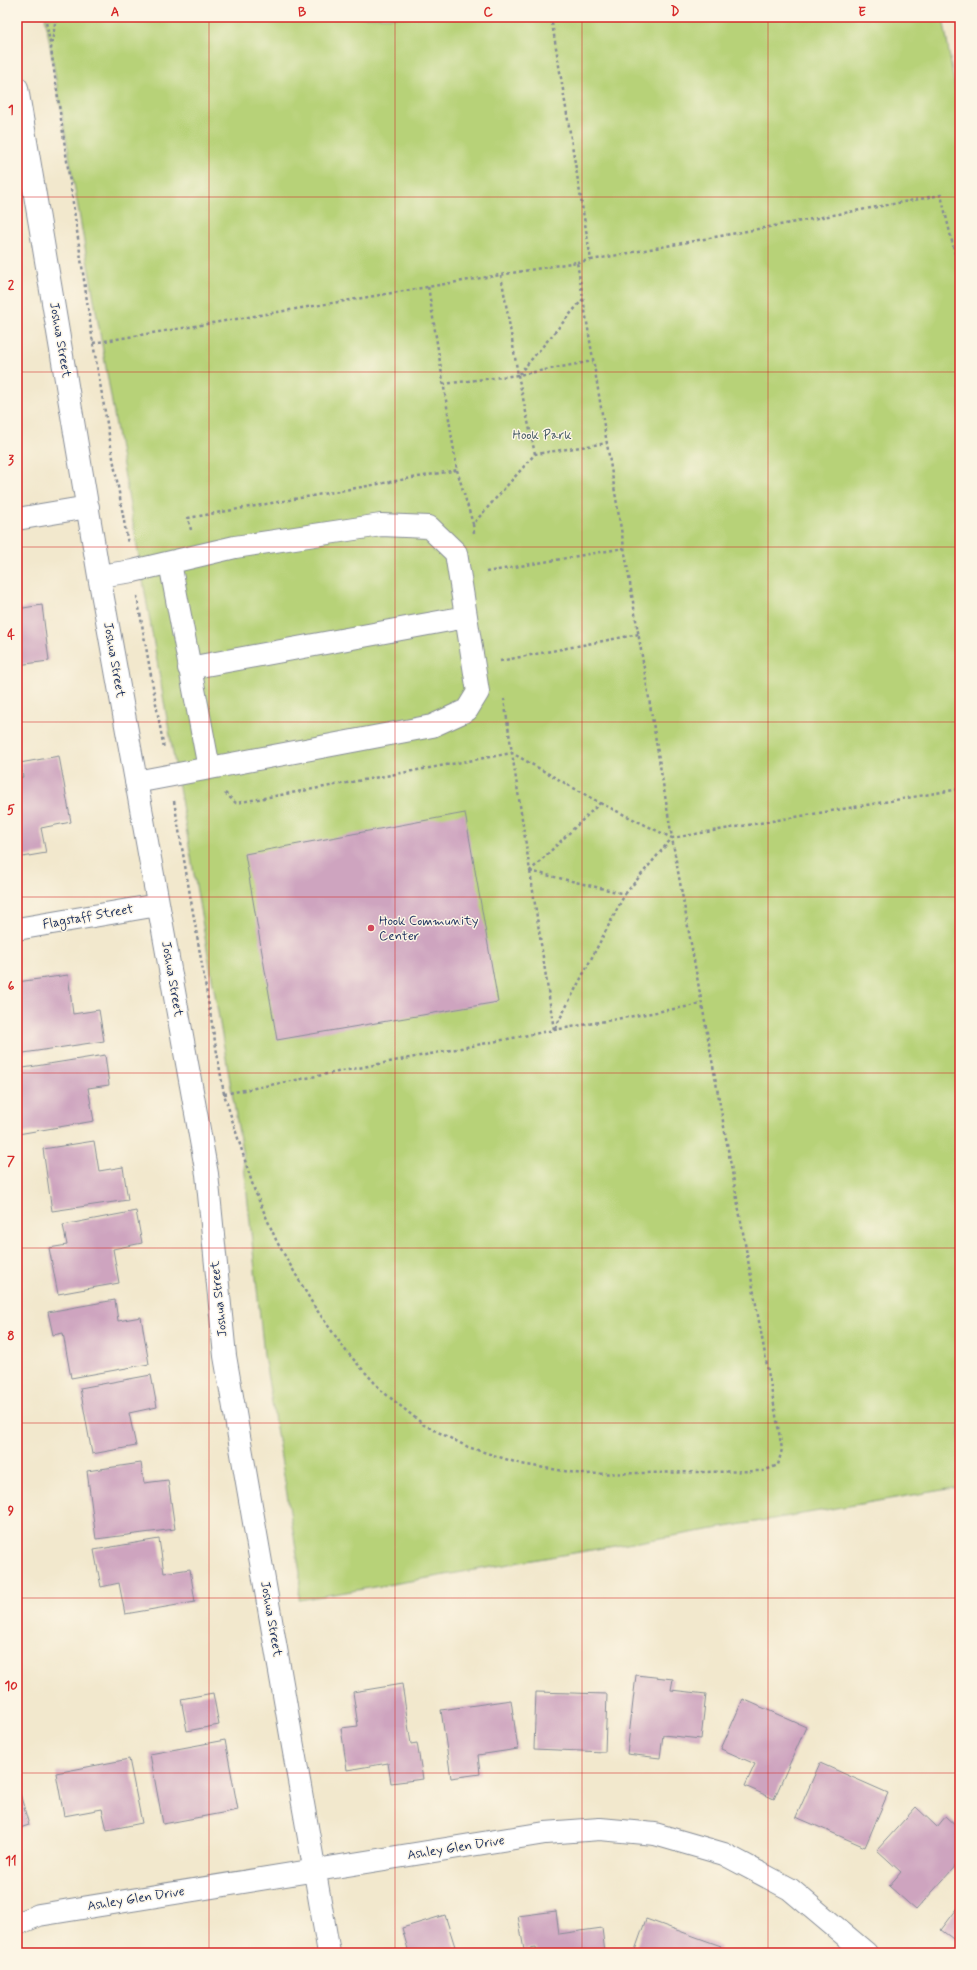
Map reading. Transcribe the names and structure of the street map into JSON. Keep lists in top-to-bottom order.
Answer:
{
  "streets": {
    "street": ["Joshua Street", "Flagstaff Street", "Ashley Glen Drive"]
  },
  "crossings": [
    ["Joshua Street", "Flagstaff Street"],
    ["Joshua Street", "Ashley Glen Drive"]
  ],
  "parks": ["Hook Park"],
  "places": ["Hook Community Center"],
  "grid": {
    "columns": [
      "A",
      "B",
      "C",
      "D",
      "E"
    ],
    "rows": [
      "1",
      "2",
      "3",
      "4",
      "5",
      "6",
      "7",
      "8",
      "9",
      "10",
      "11"
    ]
  }
}
